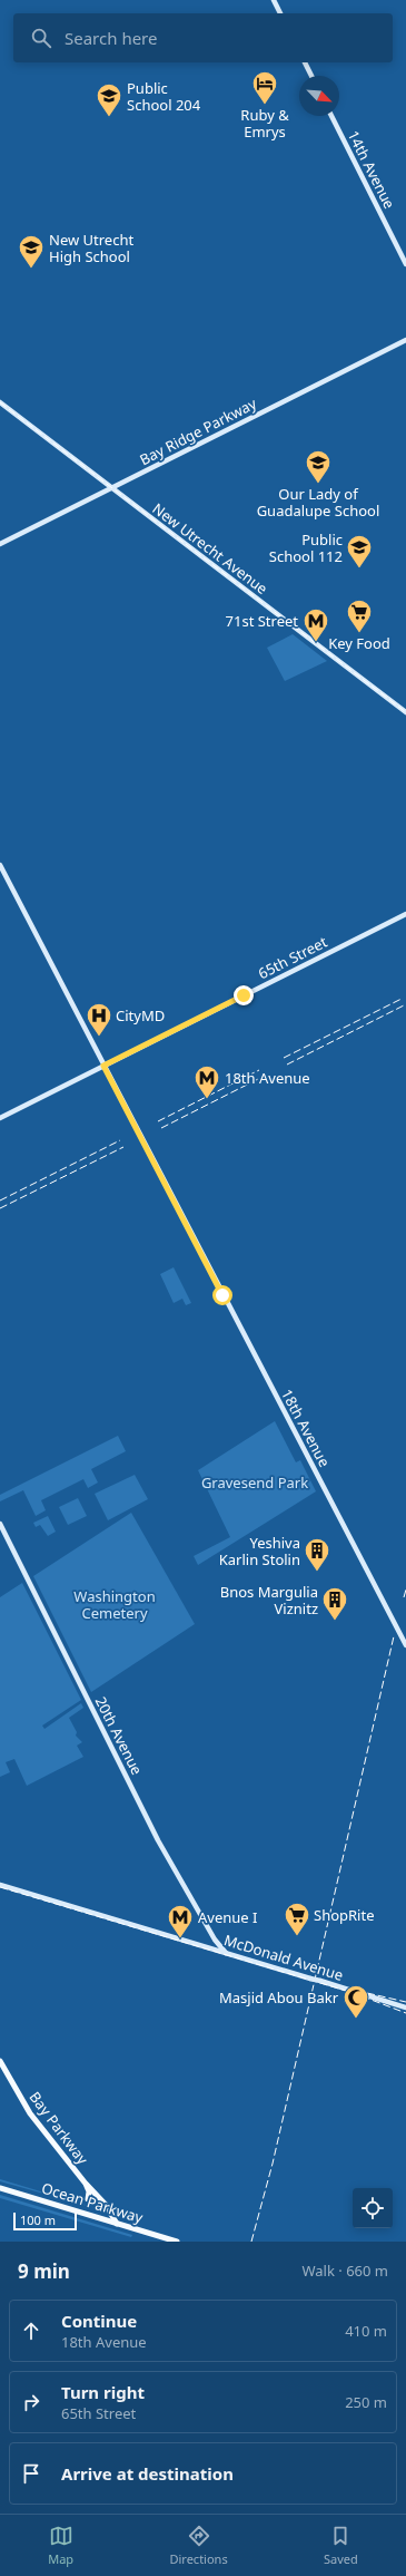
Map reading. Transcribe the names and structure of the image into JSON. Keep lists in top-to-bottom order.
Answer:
{
  "streets": {
    "main road": ["Bay Parkway", "Ocean Parkway"],
    "street": [
      "14th Avenue",
      "Bay Ridge Parkway",
      "New Utrecht Avenue",
      "65th Street",
      "18th Avenue",
      "20th Avenue",
      "McDonald Avenue"
    ]
  },
  "crossings": [
    ["Bay Ridge Parkway", "New Utrecht Avenue"],
    ["65th Street", "18th Avenue"],
    ["20th Avenue", "McDonald Avenue"],
    ["Bay Parkway", "Ocean Parkway"]
  ],
  "parks": ["Gravesend Park", "Washington Cemetery"],
  "places": {
    "hotel": ["Ruby & Emrys"],
    "school or university": [
      "Public School 204",
      "New Utrecht High School",
      "Our Lady of Guadalupe School",
      "Public School 112"
    ],
    "supermarket": ["Key Food", "ShopRite"],
    "metro station": ["71st Street", "18th Avenue", "Avenue I"],
    "hospital": ["CityMD"],
    "building": ["Yeshiva Karlin Stolin", "Bnos Margulia Viznitz"],
    "mosque": ["Masjid Abou Bakr"]
  },
  "scale_bar": "100 m",
  "north": "bottom right",
  "page": {
    "search": "Search here",
    "scale": "100 m",
    "heading": ["9 min", "Walk · 660 m"],
    "list": [
      ["Continue", "18th Avenue", "410 m"],
      ["Turn right", "65th Street", "250 m"],
      "Arrive at destination"
    ],
    "nav": ["Map", "Directions", "Saved"]
  }
}
